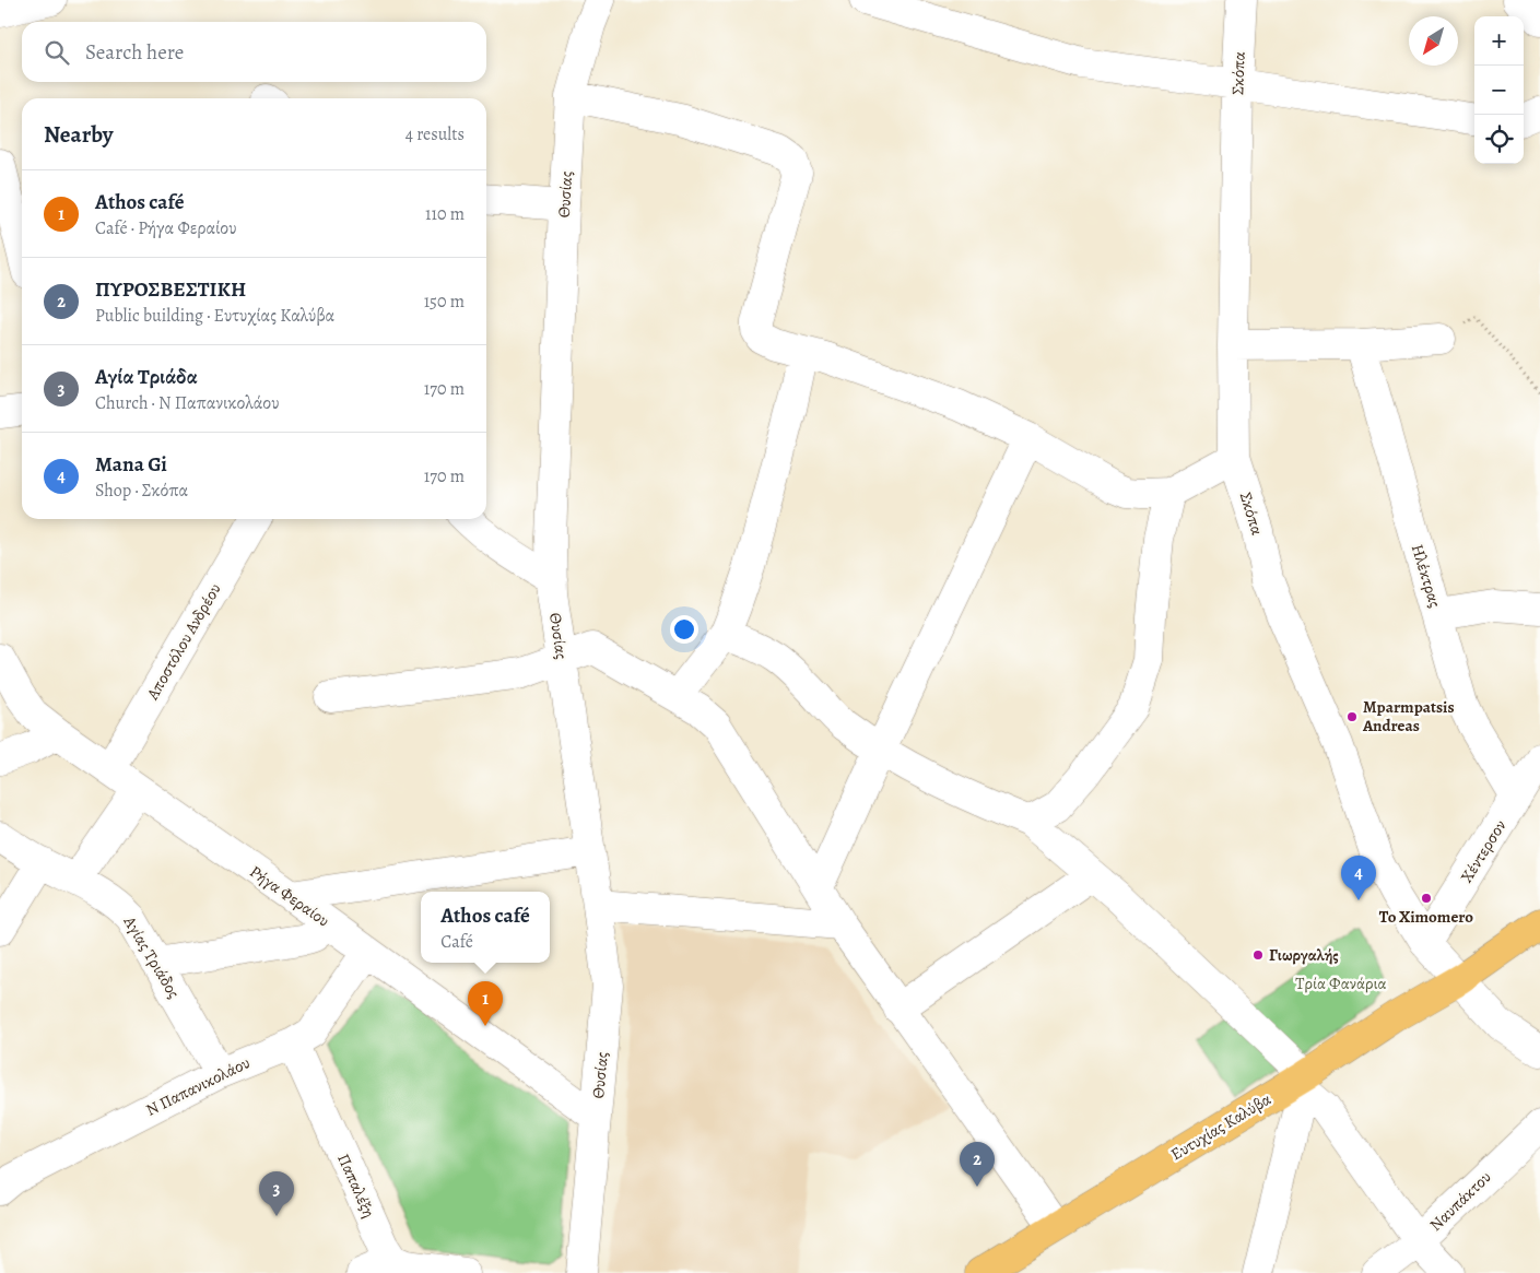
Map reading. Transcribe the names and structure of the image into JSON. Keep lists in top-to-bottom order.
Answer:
{
  "streets": {
    "main road": ["Ευτυχίας Καλύβα"],
    "street": [
      "Σκόπα",
      "Θυσίας",
      "Ηλέκτρας",
      "Αποστόλου Ανδρέου",
      "Χέντερσον",
      "Ρήγα Φεραίου",
      "Αγίας Τριάδος",
      "Ν Παπανικολάου",
      "Παπαλέξη",
      "Ναυπάκτου"
    ]
  },
  "crossings": [
    ["Σκόπα", "Χέντερσον"],
    ["Σκόπα", "Ευτυχίας Καλύβα"],
    ["Θυσίας", "Ρήγα Φεραίου"],
    ["Ηλέκτρας", "Χέντερσον"],
    ["Αποστόλου Ανδρέου", "Ρήγα Φεραίου"],
    ["Ρήγα Φεραίου", "Ν Παπανικολάου"],
    ["Αγίας Τριάδος", "Ν Παπανικολάου"],
    ["Ν Παπανικολάου", "Παπαλέξη"]
  ],
  "parks": ["Τρία Φανάρια"],
  "places": ["Mparmpatsis Andreas", "To Ximomero", "Γιωργαλής"],
  "north": "bottom left",
  "page": {
    "map_buttons": ["+", "−"],
    "search": "Search here",
    "heading": ["Nearby", "4 results"],
    "list": [
      {
        "mark": "1",
        "name": "Athos café",
        "note": "Café · Ρήγα Φεραίου",
        "value": "110 m"
      },
      {
        "mark": "2",
        "name": "ΠΥΡΟΣΒΕΣΤΙΚΗ",
        "note": "Public building · Ευτυχίας Καλύβα",
        "value": "150 m"
      },
      {
        "mark": "3",
        "name": "Αγία Τριάδα",
        "note": "Church · Ν Παπανικολάου",
        "value": "170 m"
      },
      {
        "mark": "4",
        "name": "Mana Gi",
        "note": "Shop · Σκόπα",
        "value": "170 m"
      }
    ],
    "pins": [
      "4",
      "1",
      "2",
      "3"
    ],
    "popup": ["Athos café", "Café"]
  }
}
